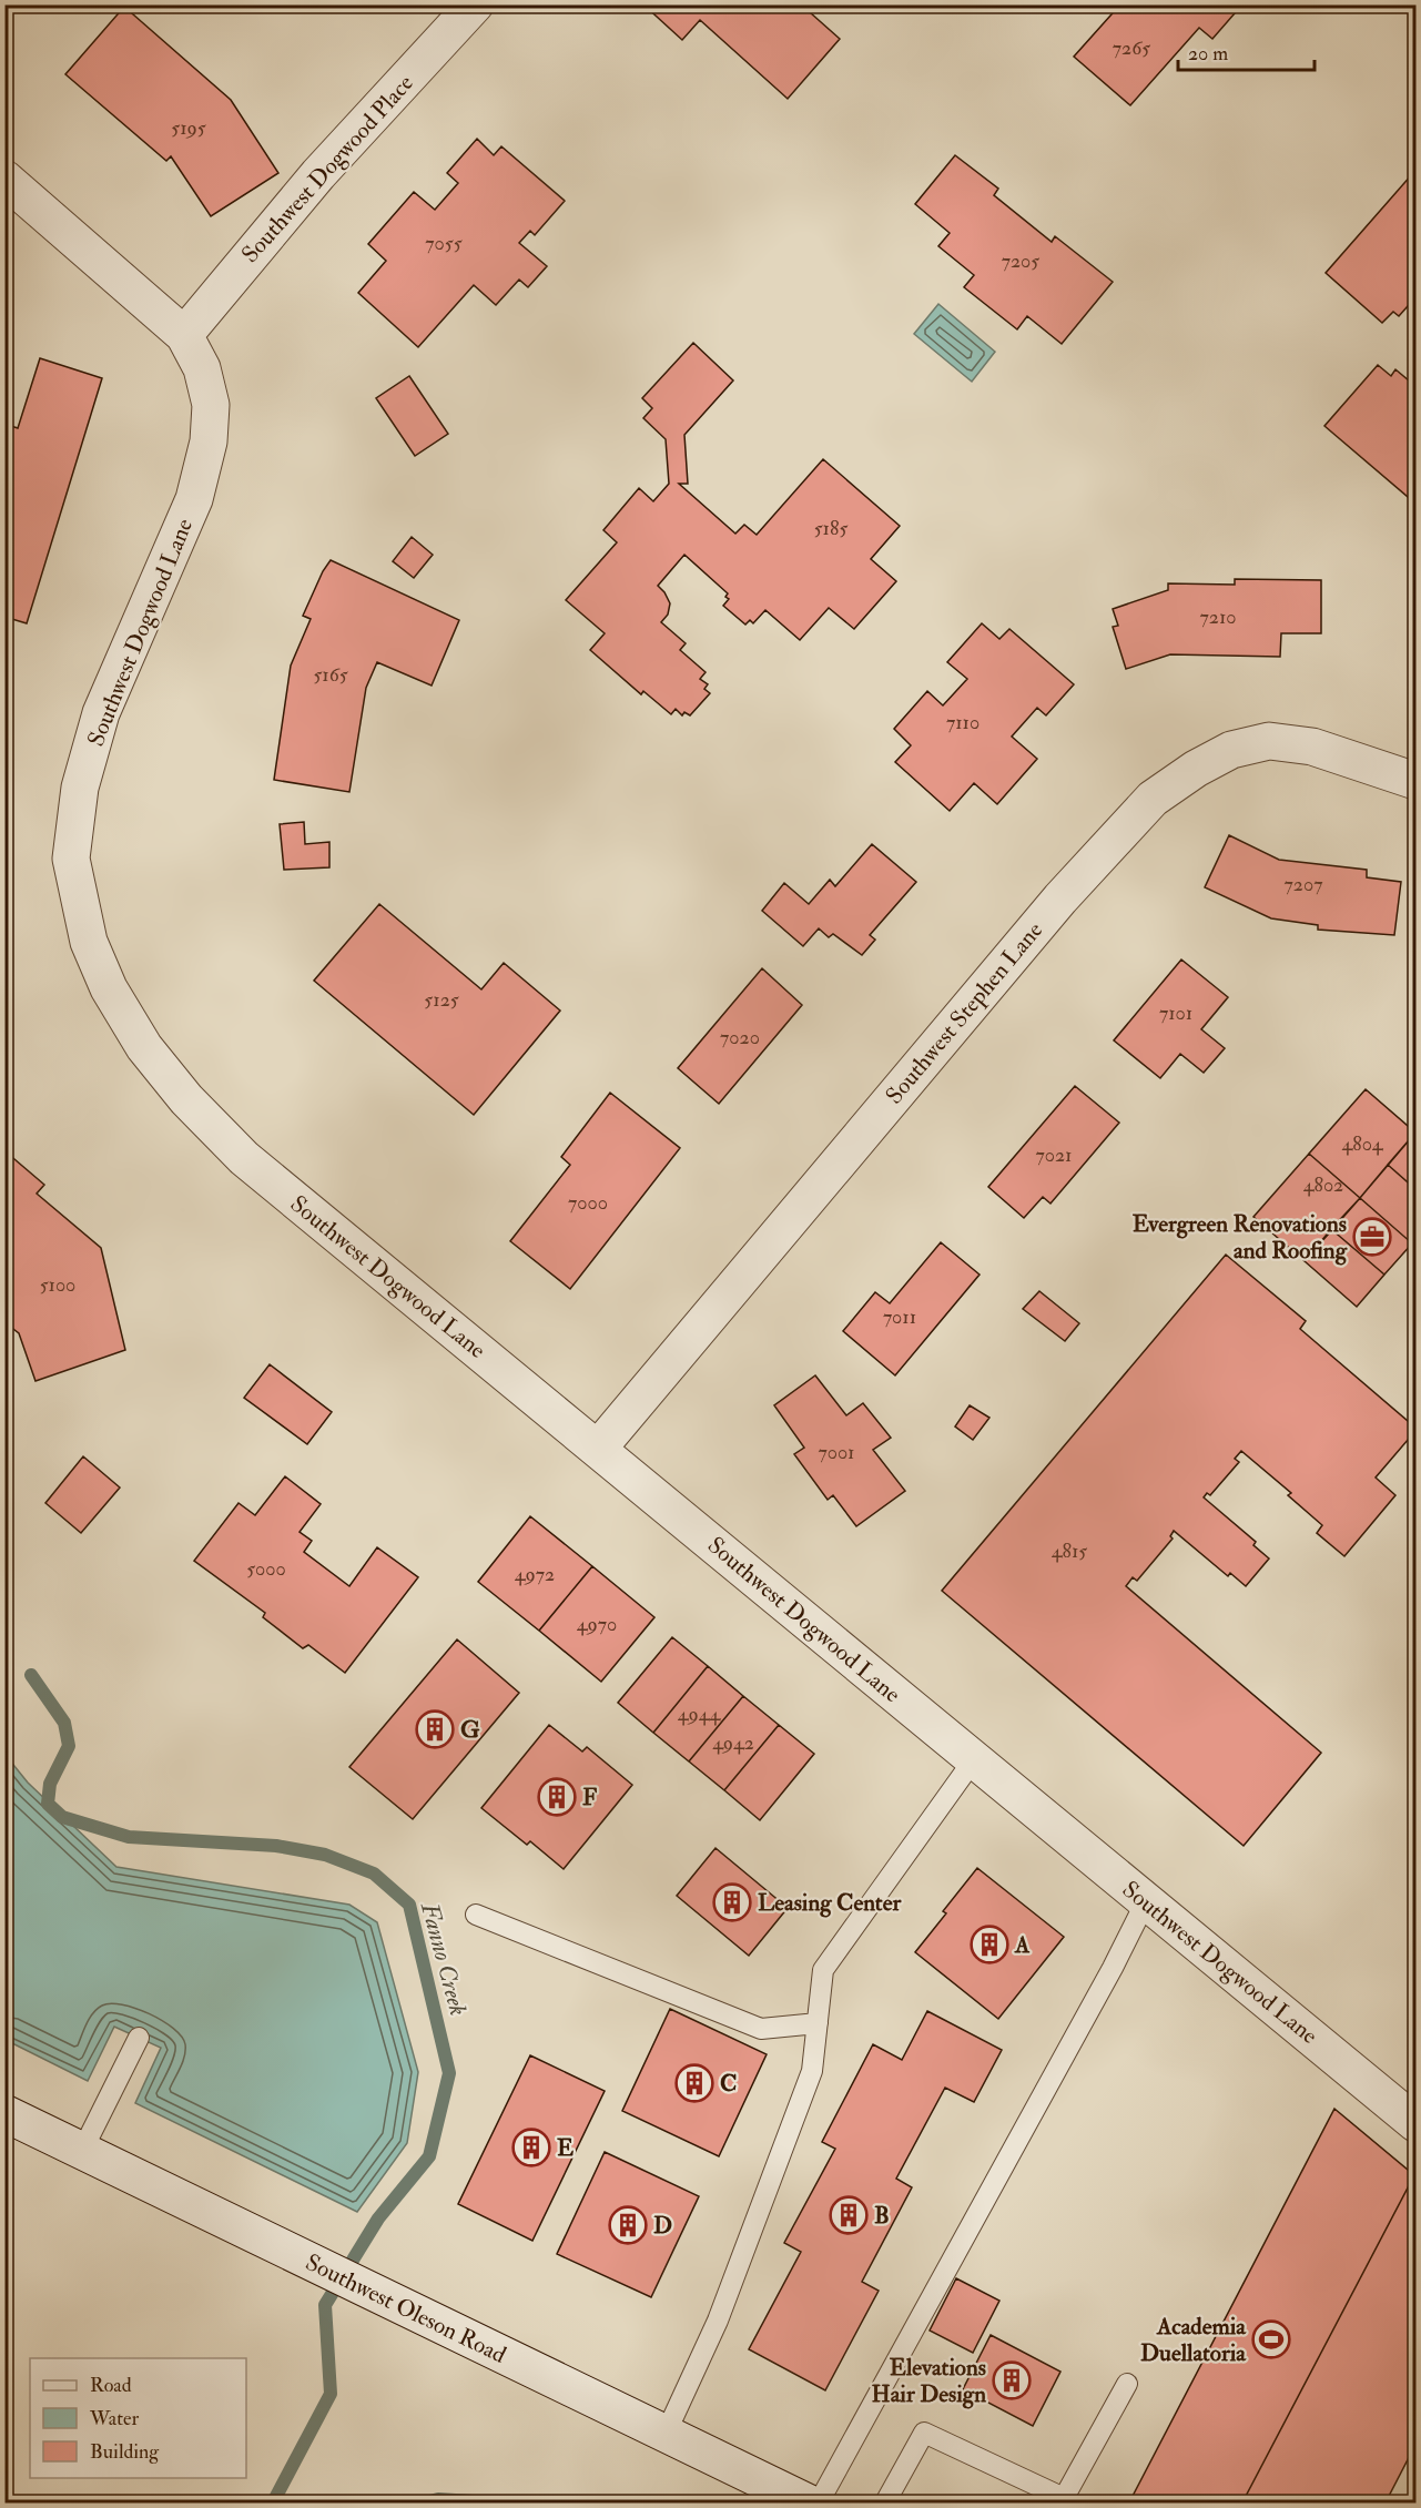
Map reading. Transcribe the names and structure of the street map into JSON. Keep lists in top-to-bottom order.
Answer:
{
  "streets": {
    "street": [
      "Southwest Dogwood Place",
      "Southwest Dogwood Lane",
      "Southwest Stephen Lane",
      "Southwest Oleson Road"
    ]
  },
  "crossings": [
    ["Southwest Dogwood Place", "Southwest Dogwood Lane"],
    ["Southwest Dogwood Lane", "Southwest Stephen Lane"]
  ],
  "water": ["Fanno Creek"],
  "places": {
    "office": ["Evergreen Renovations and Roofing"],
    "building": [
      "G",
      "F",
      "Leasing Center",
      "A",
      "C",
      "E",
      "B",
      "D",
      "Elevations Hair Design"
    ],
    "sports": ["Academia Duellatoria"]
  },
  "house_numbers": [
    "7265",
    "5195",
    "7055",
    "7205",
    "5185",
    "7210",
    "5165",
    "7110",
    "7207",
    "5125",
    "7101",
    "7020",
    "4804",
    "7021",
    "4802",
    "7000",
    "5100",
    "7011",
    "7001",
    "4815",
    "5000",
    "4972",
    "4970",
    "4944",
    "4942"
  ],
  "legend": ["Road", "Water", "Building"],
  "scale_bar": "20 m"
}
